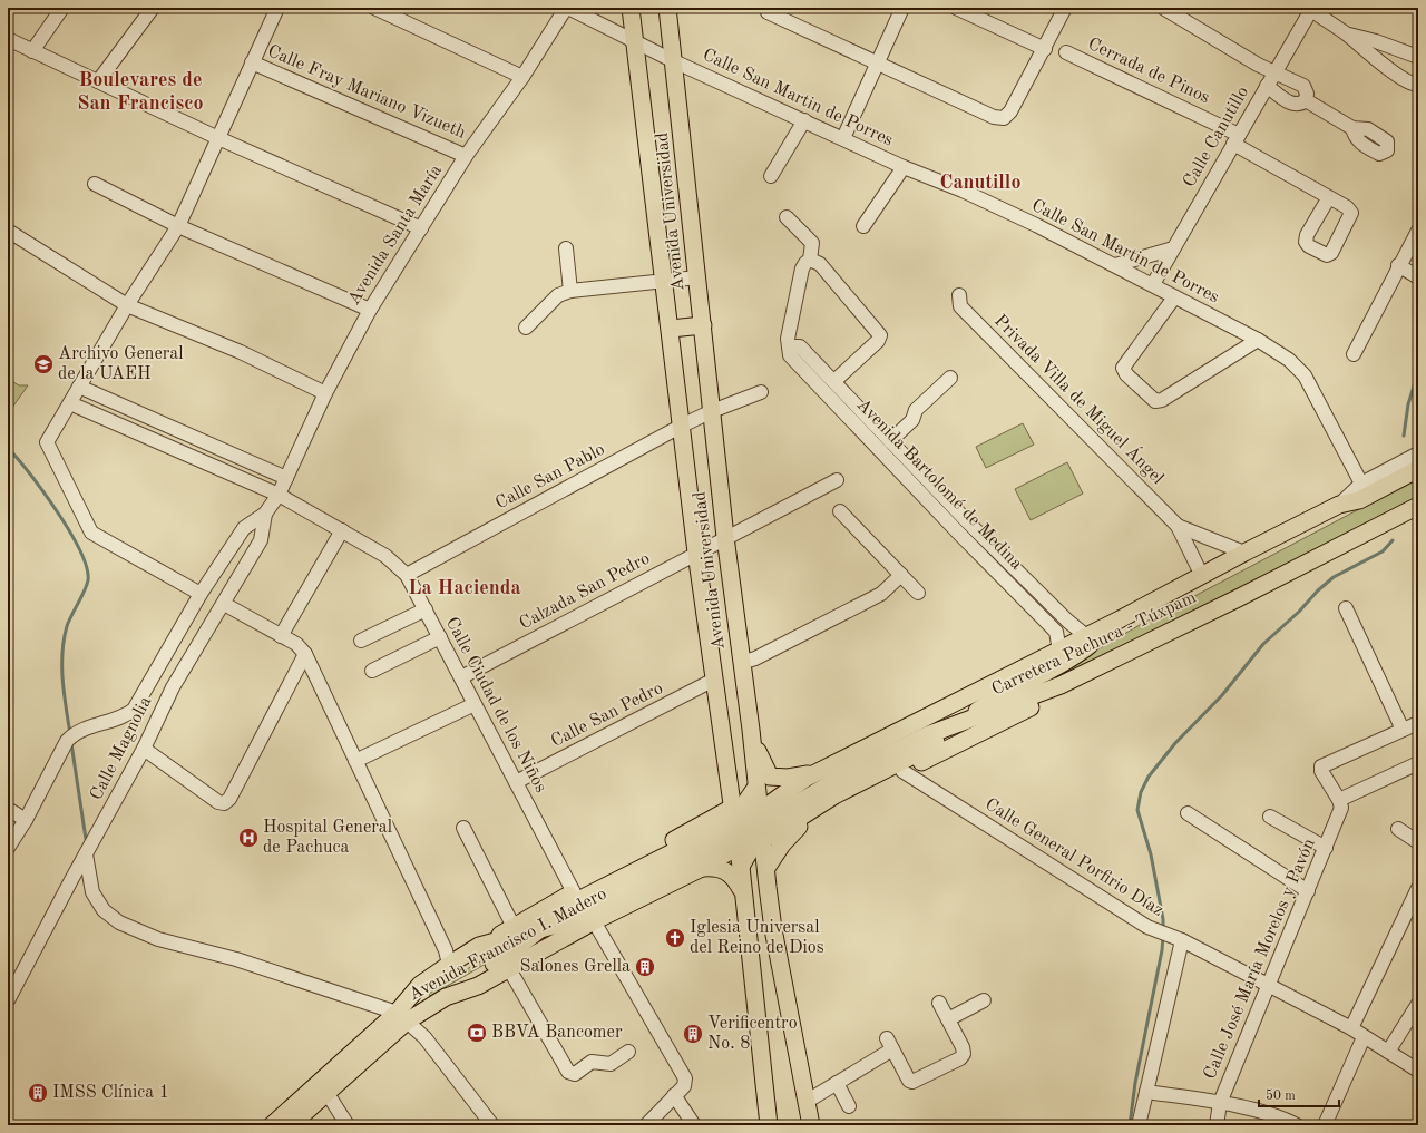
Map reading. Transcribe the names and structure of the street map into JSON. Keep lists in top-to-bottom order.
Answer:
{
  "streets": {
    "main road": ["Avenida Universidad", "Carretera Pachuca - Túxpam", "Avenida Francisco I. Madero"],
    "street": [
      "Cerrada de Pinos",
      "Calle Fray Mariano Vizueth",
      "Calle San Martin de Porres",
      "Calle Canutillo",
      "Avenida Santa María",
      "Privada Villa de Miguel Ángel",
      "Calle San Pablo",
      "Avenida Bartolomé de Medina",
      "Calzada San Pedro",
      "Calle Ciudad de los Niños",
      "Calle San Pedro",
      "Calle Magnolia",
      "Calle General Porfirio Díaz",
      "Calle José María Morelos y Pavón"
    ]
  },
  "crossings": [
    ["Cerrada de Pinos", "Calle Canutillo"],
    ["Calle Fray Mariano Vizueth", "Avenida Santa María"],
    ["Calle San Martin de Porres", "Calle Canutillo"],
    ["Calle San Martin de Porres", "Avenida Universidad"],
    ["Calle San Martin de Porres", "Avenida Santa María"],
    ["Calle San Martin de Porres", "Carretera Pachuca - Túxpam"],
    ["Avenida Universidad", "Calle San Pablo"],
    ["Avenida Universidad", "Calzada San Pedro"],
    ["Avenida Universidad", "Calle San Pedro"],
    ["Avenida Santa María", "Calle Ciudad de los Niños"],
    ["Avenida Santa María", "Calle Magnolia"],
    ["Privada Villa de Miguel Ángel", "Carretera Pachuca - Túxpam"],
    ["Calle San Pablo", "Calle Ciudad de los Niños"],
    ["Avenida Bartolomé de Medina", "Carretera Pachuca - Túxpam"],
    ["Calzada San Pedro", "Calle Ciudad de los Niños"],
    ["Carretera Pachuca - Túxpam", "Avenida Francisco I. Madero"],
    ["Calle Ciudad de los Niños", "Calle San Pedro"],
    ["Calle General Porfirio Díaz", "Calle José María Morelos y Pavón"]
  ],
  "districts": ["Boulevares de San Francisco", "Canutillo", "La Hacienda"],
  "places": {
    "school or university": ["Archivo General de la UAEH"],
    "hospital": ["Hospital General de Pachuca"],
    "church": ["Iglesia Universal del Reino de Dios"],
    "building": ["Salones Grella", "Verificentro No. 8", "IMSS Clínica 1"],
    "bank": ["BBVA Bancomer"]
  },
  "scale_bar": "50 m"
}
